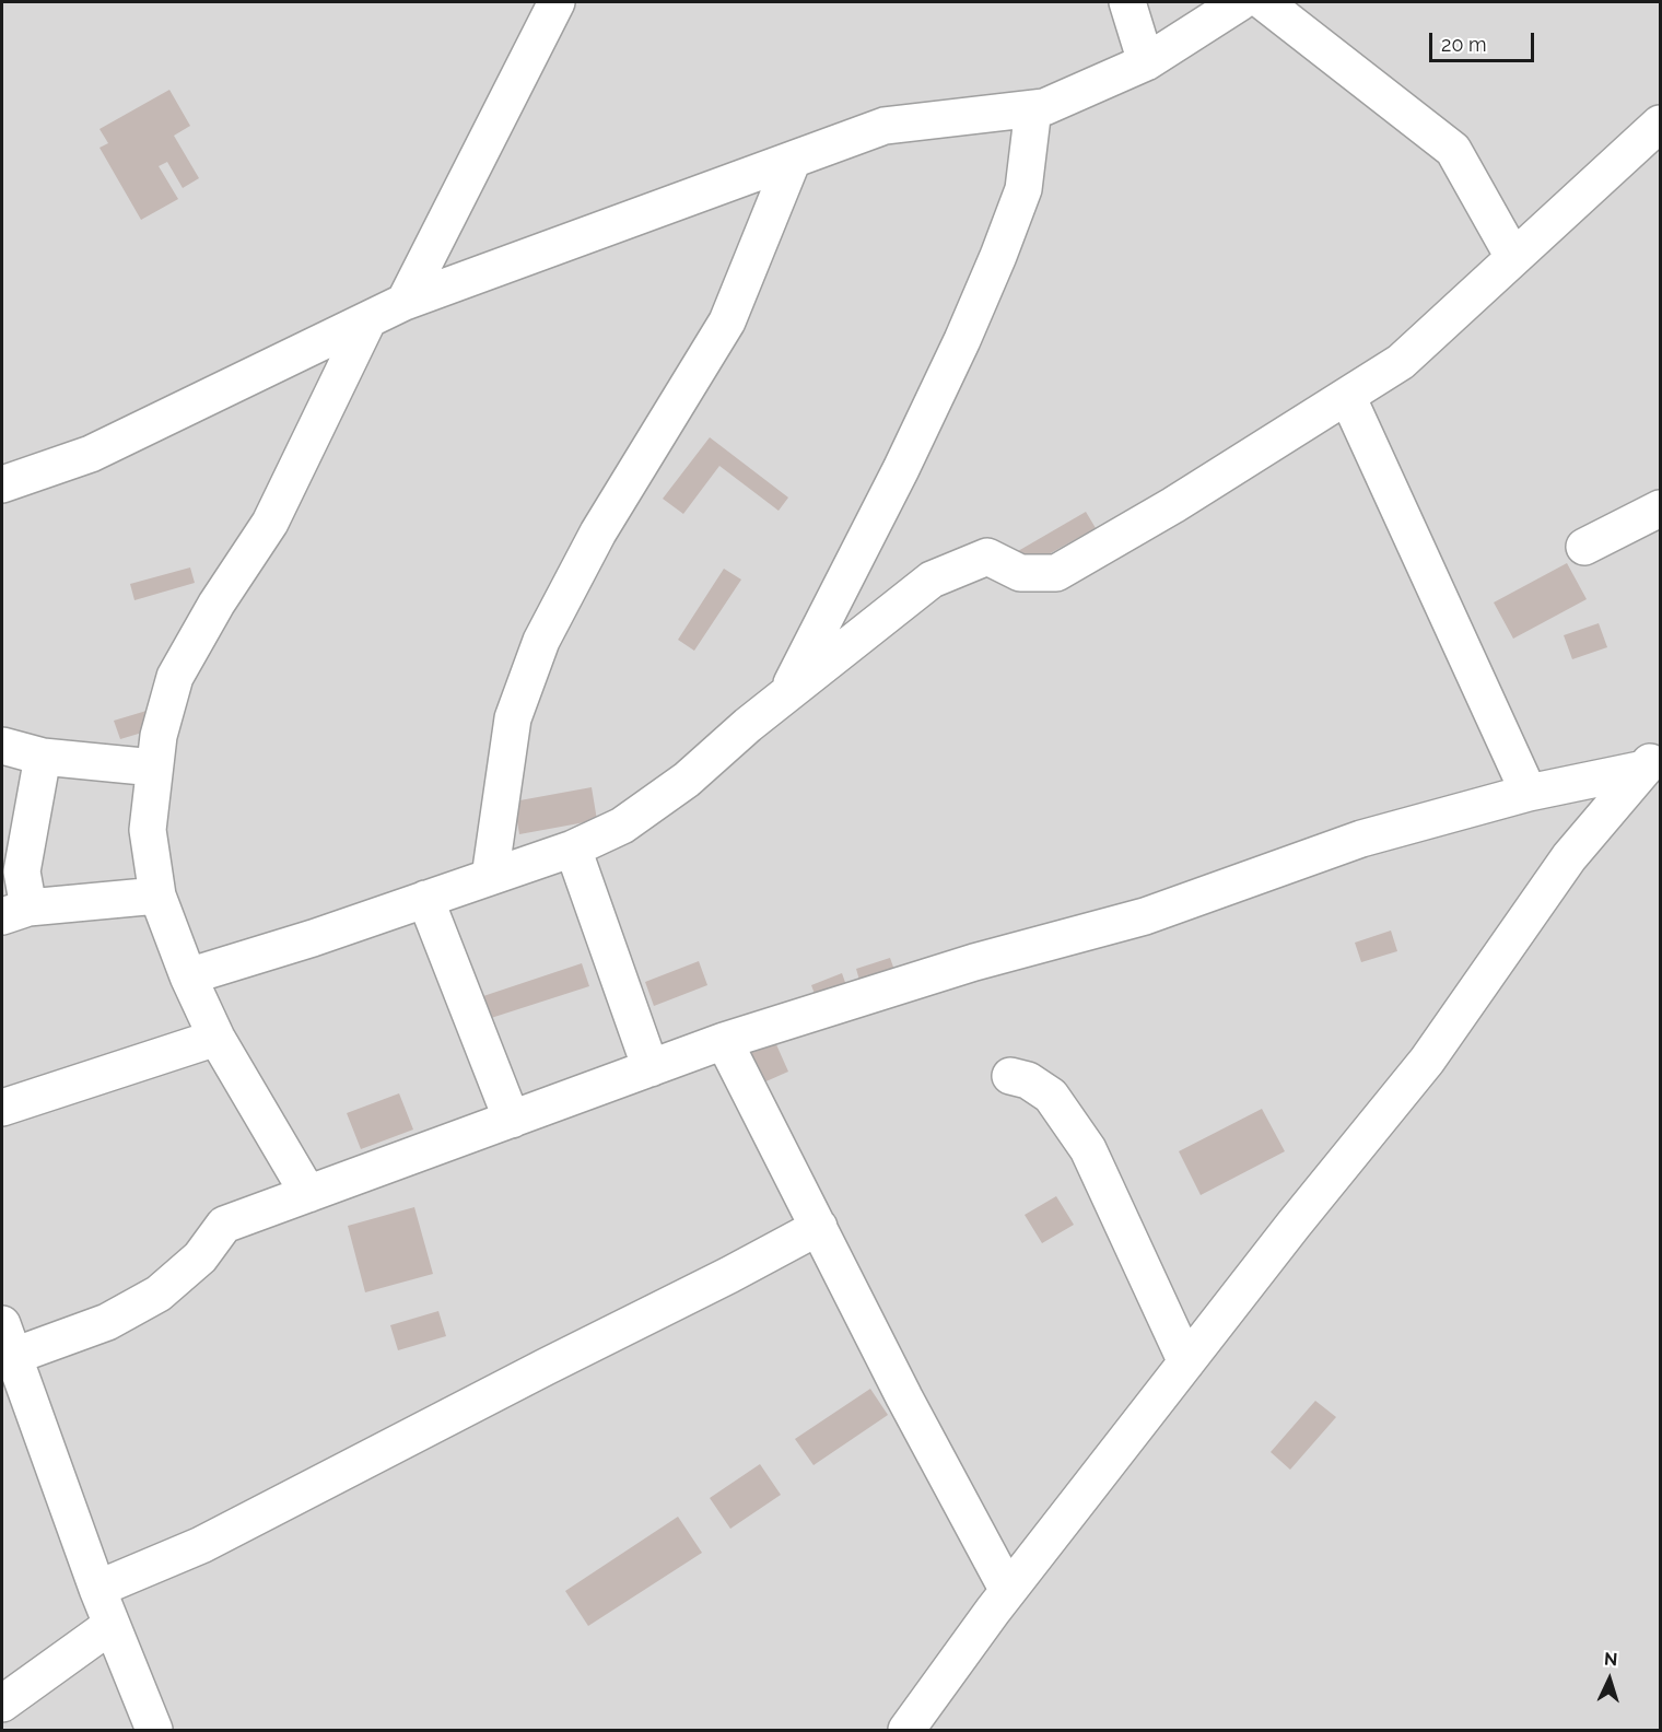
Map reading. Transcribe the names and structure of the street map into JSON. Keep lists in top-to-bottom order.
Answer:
{
  "scale_bar": "20 m",
  "north": "top"
}
